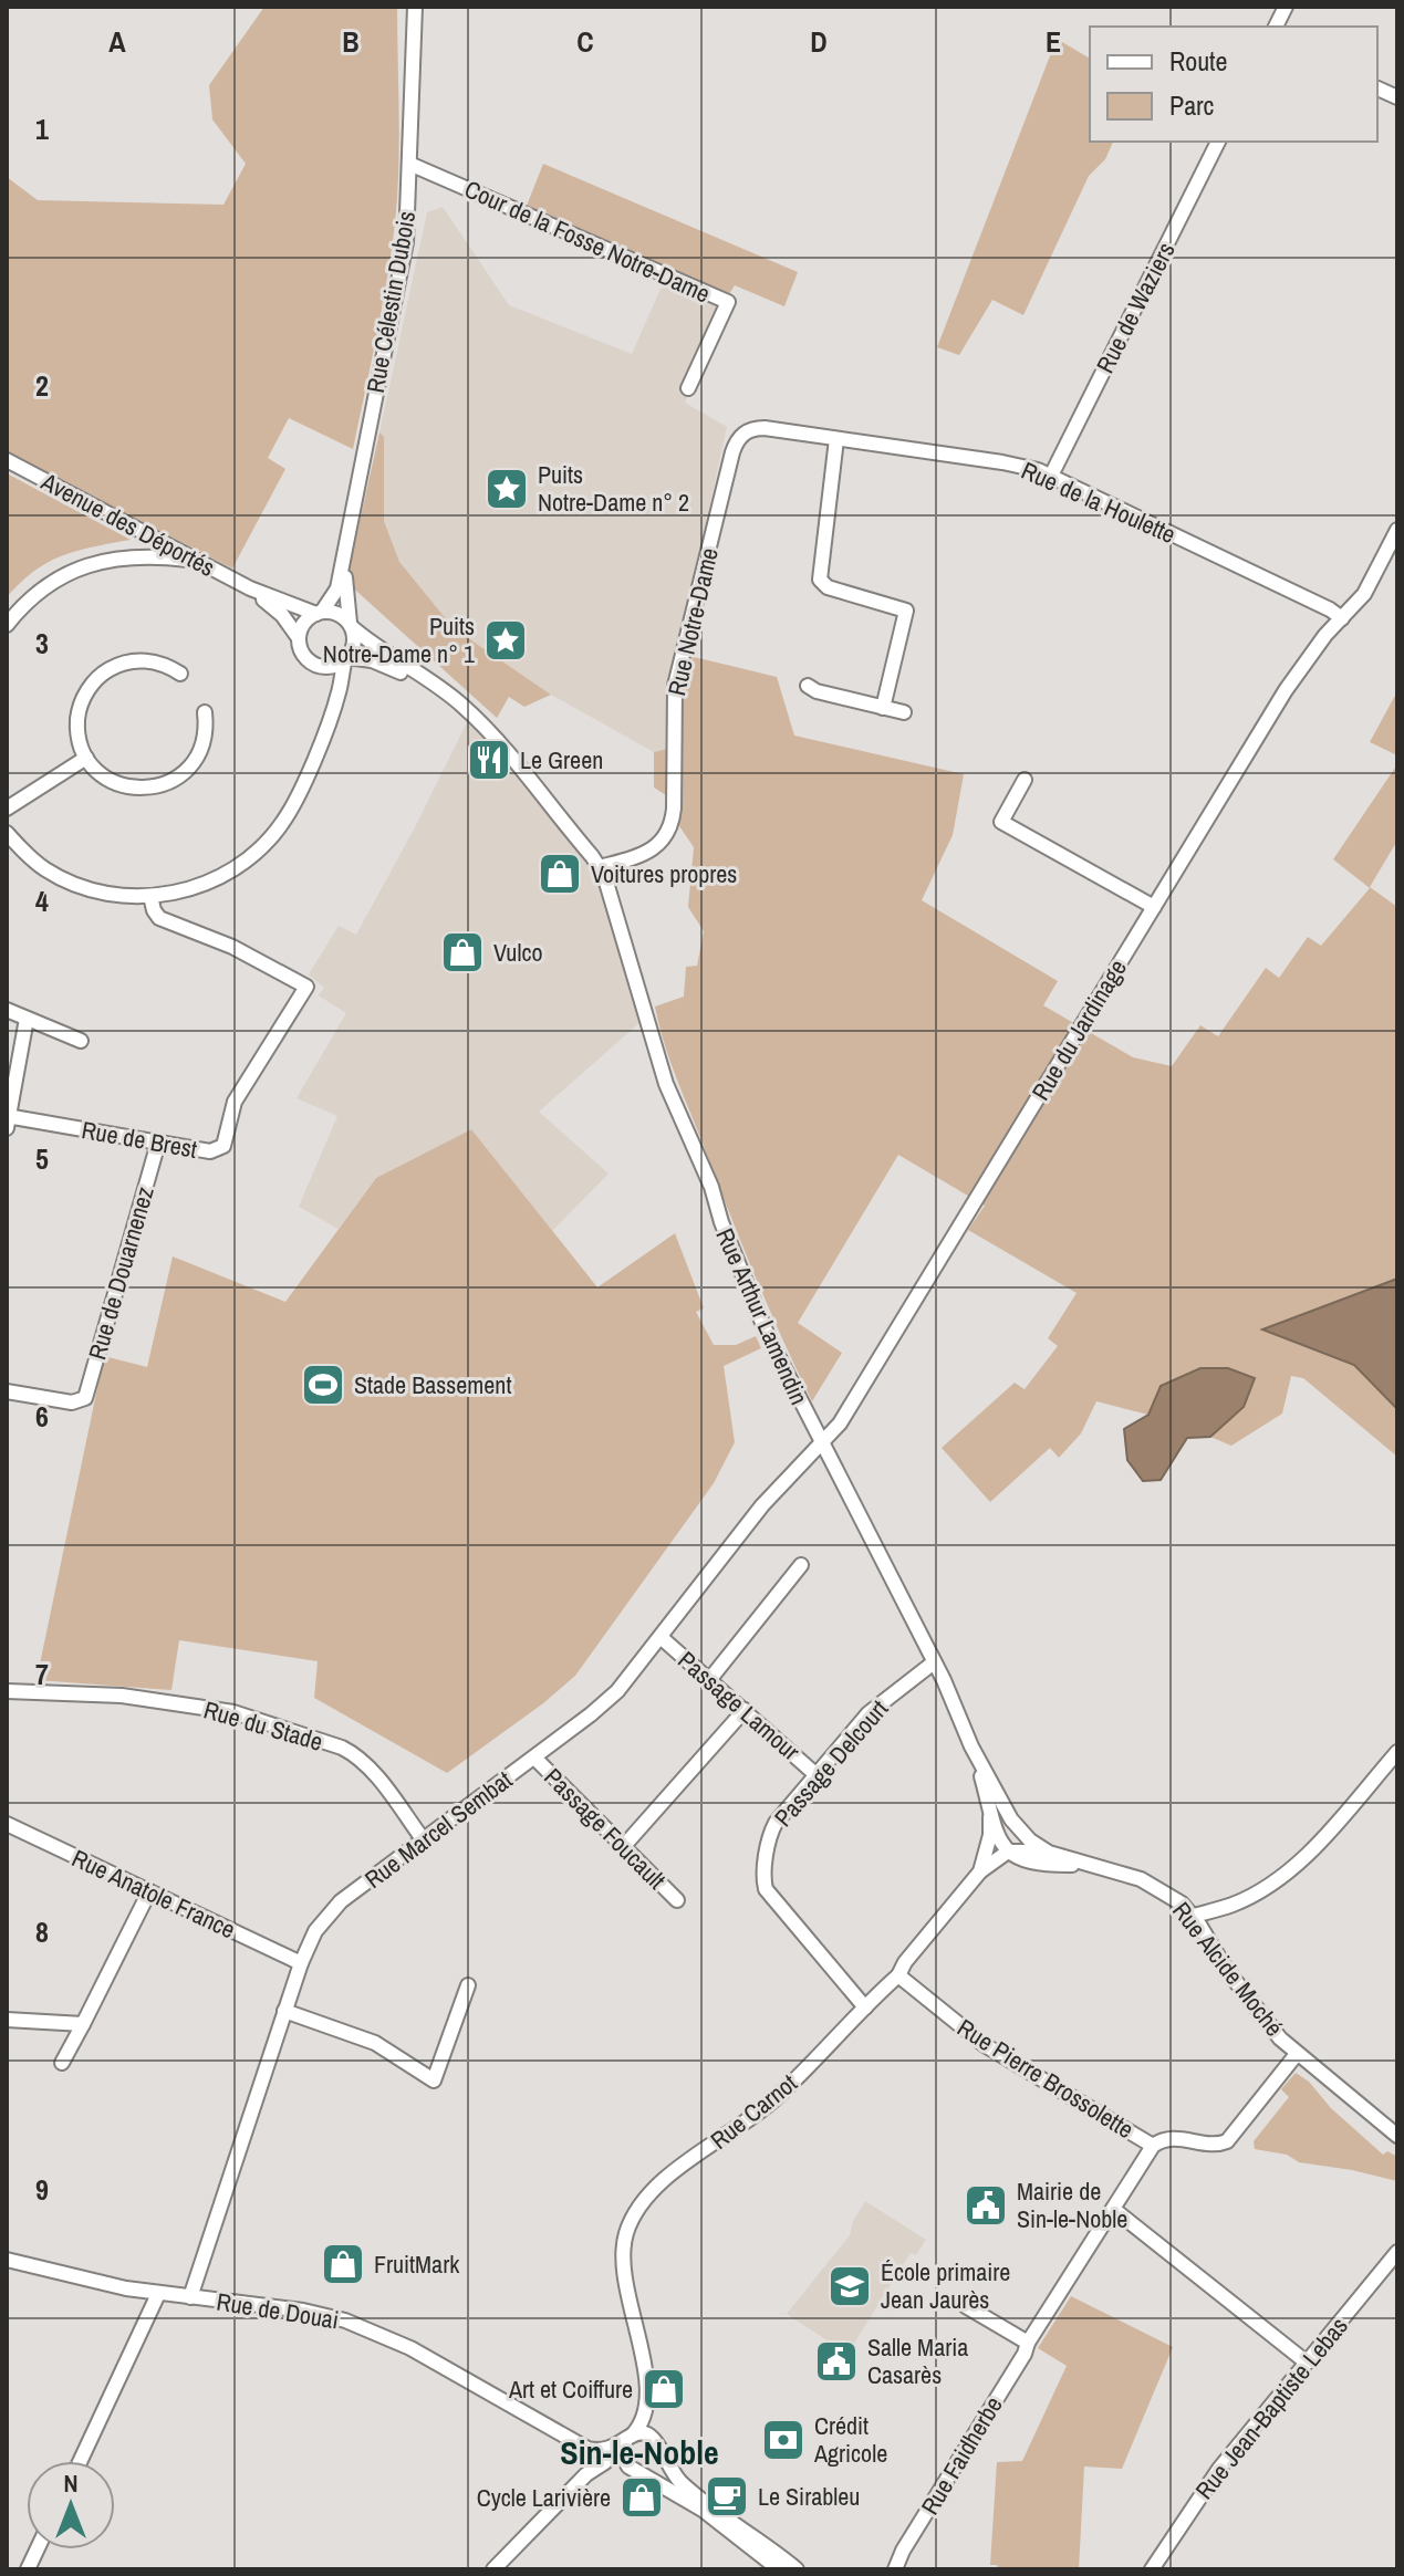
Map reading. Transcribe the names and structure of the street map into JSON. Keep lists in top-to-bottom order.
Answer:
{
  "streets": {
    "street": [
      "Cour de la Fosse Notre-Dame",
      "Rue Célestin Dubois",
      "Rue de Waziers",
      "Rue de la Houlette",
      "Avenue des Déportés",
      "Rue Notre-Dame",
      "Rue du Jardinage",
      "Rue de Brest",
      "Rue de Douarnenez",
      "Rue Arthur Lamendin",
      "Passage Lamour",
      "Rue du Stade",
      "Passage Delcourt",
      "Passage Foucault",
      "Rue Marcel Sembat",
      "Rue Anatole France",
      "Rue Alcide Moché",
      "Rue Pierre Brossolette",
      "Rue Carnot",
      "Rue de Douai",
      "Rue Jean-Baptiste Lebas",
      "Rue Faidherbe"
    ]
  },
  "crossings": [
    ["Cour de la Fosse Notre-Dame", "Rue Célestin Dubois"],
    ["Rue Célestin Dubois", "Avenue des Déportés"],
    ["Rue de Waziers", "Rue de la Houlette"],
    ["Rue de la Houlette", "Rue Notre-Dame"],
    ["Rue de la Houlette", "Rue du Jardinage"],
    ["Rue Notre-Dame", "Rue Arthur Lamendin"],
    ["Rue du Jardinage", "Rue Arthur Lamendin"],
    ["Rue du Jardinage", "Rue Marcel Sembat"],
    ["Rue de Brest", "Rue de Douarnenez"],
    ["Rue Arthur Lamendin", "Passage Delcourt"],
    ["Rue Arthur Lamendin", "Rue Marcel Sembat"],
    ["Passage Lamour", "Passage Delcourt"],
    ["Passage Lamour", "Rue Marcel Sembat"],
    ["Rue du Stade", "Rue Marcel Sembat"],
    ["Passage Delcourt", "Rue Carnot"],
    ["Passage Foucault", "Rue Marcel Sembat"],
    ["Rue Marcel Sembat", "Rue Anatole France"],
    ["Rue Marcel Sembat", "Rue de Douai"],
    ["Rue Pierre Brossolette", "Rue Carnot"],
    ["Rue Pierre Brossolette", "Rue Faidherbe"],
    ["Rue Carnot", "Rue de Douai"]
  ],
  "districts": ["Sin-le-Noble"],
  "places": {
    "place": ["Puits Notre-Dame n° 2", "Puits Notre-Dame n° 1"],
    "restaurant": ["Le Green"],
    "shop": [
      "Voitures propres",
      "Vulco",
      "FruitMark",
      "Art et Coiffure",
      "Cycle Larivière"
    ],
    "sports": ["Stade Bassement"],
    "public building": ["Mairie de Sin-le-Noble", "Salle Maria Casarès"],
    "school or university": ["École primaire Jean Jaurès"],
    "bank": ["Crédit Agricole"],
    "cafe": ["Le Sirableu"]
  },
  "legend": ["Route", "Parc"],
  "north": "top",
  "grid": {
    "columns": [
      "A",
      "B",
      "C",
      "D",
      "E"
    ],
    "rows": [
      "1",
      "2",
      "3",
      "4",
      "5",
      "6",
      "7",
      "8",
      "9"
    ]
  }
}
